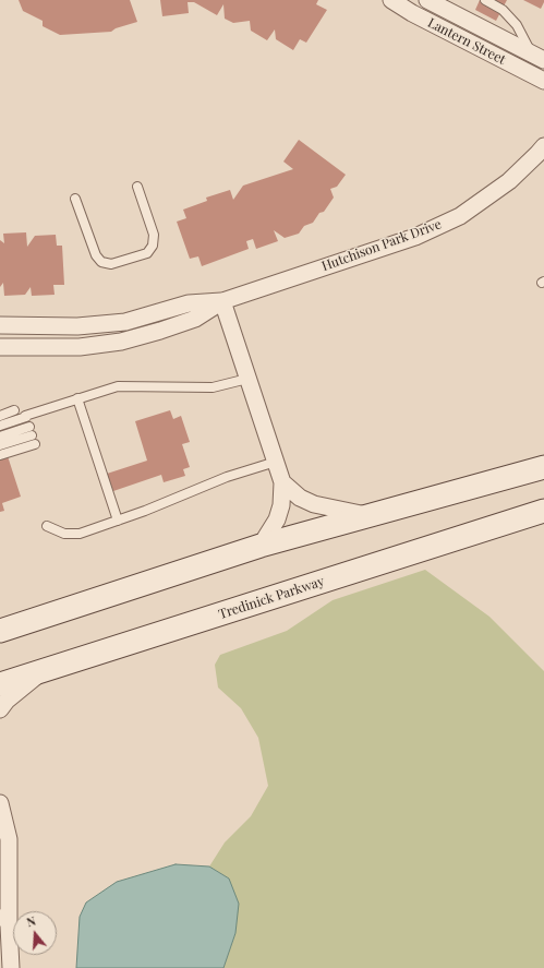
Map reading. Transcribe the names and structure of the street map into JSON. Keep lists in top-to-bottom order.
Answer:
{
  "streets": {
    "street": ["Lantern Street", "Hutchison Park Drive", "Tredinick Parkway"]
  },
  "north": "top"
}
